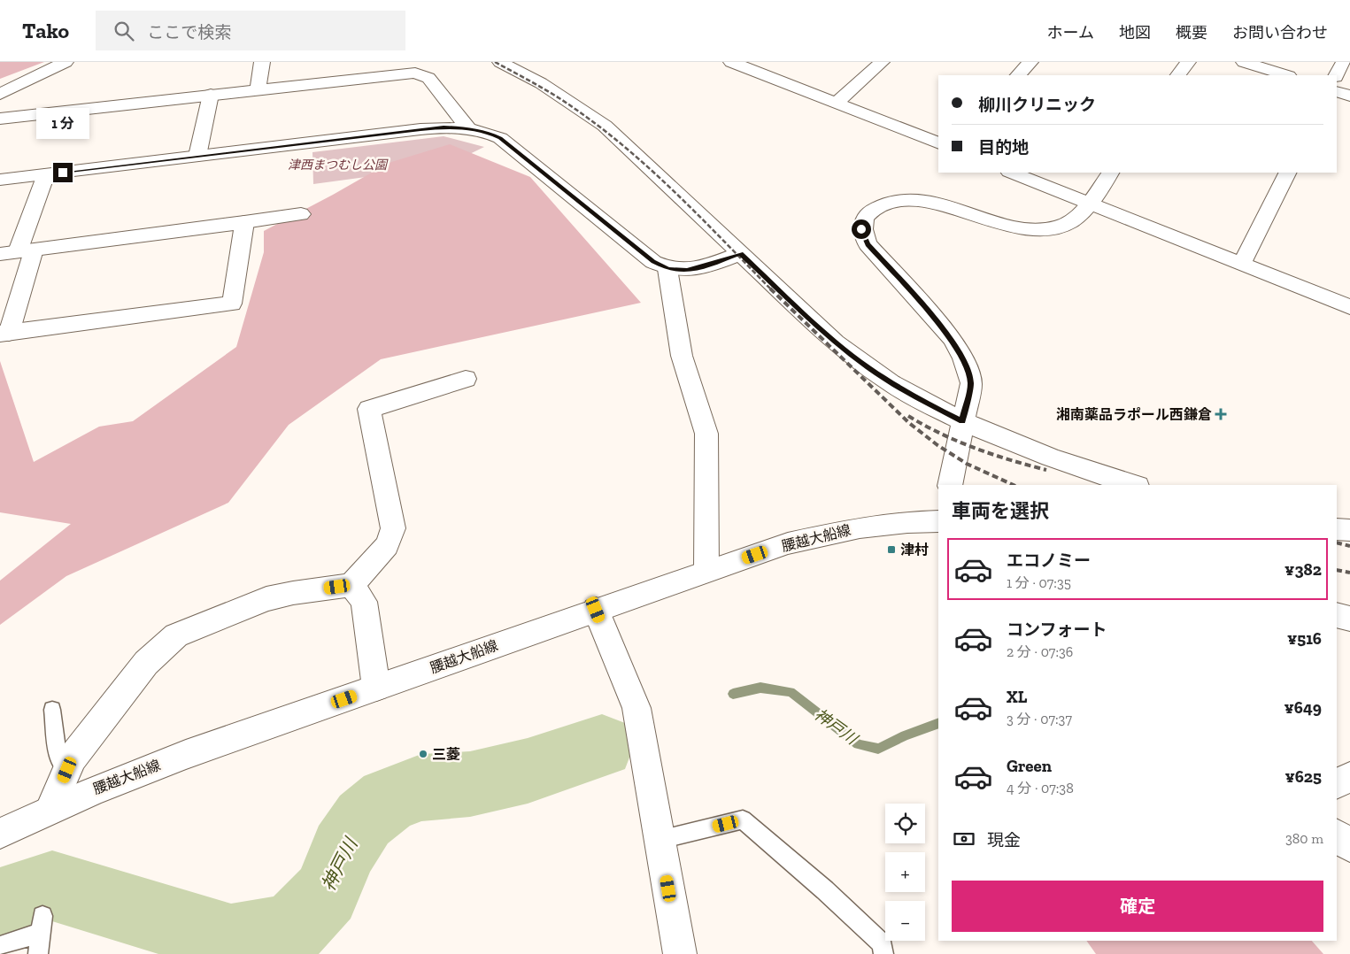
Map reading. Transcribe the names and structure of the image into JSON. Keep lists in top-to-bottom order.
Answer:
{
  "streets": {
    "street": ["腰越大船線"]
  },
  "water": ["神戸川"],
  "parks": ["津西まつむし公園"],
  "places": {
    "health": ["湘南薬品ラポール西鎌倉"],
    "transit": ["津村"],
    "other": ["三菱"]
  },
  "page": {
    "header": "Tako",
    "search": "ここで検索",
    "nav": [
      "ホーム",
      "地図",
      "概要",
      "お問い合わせ"
    ],
    "banner": ["柳川クリニック", "目的地"],
    "bubble": "1 分",
    "heading": "車両を選択",
    "list": [
      {
        "name": "エコノミー",
        "note": "1 分 · 07:35",
        "value": "¥382"
      },
      {
        "name": "コンフォート",
        "note": "2 分 · 07:36",
        "value": "¥516"
      },
      {
        "name": "XL",
        "note": "3 分 · 07:37",
        "value": "¥649"
      },
      {
        "name": "Green",
        "note": "4 分 · 07:38",
        "value": "¥625"
      }
    ],
    "map_buttons": ["+", "−"],
    "pay": ["現金", "380 m"],
    "buttons": "確定"
  }
}
